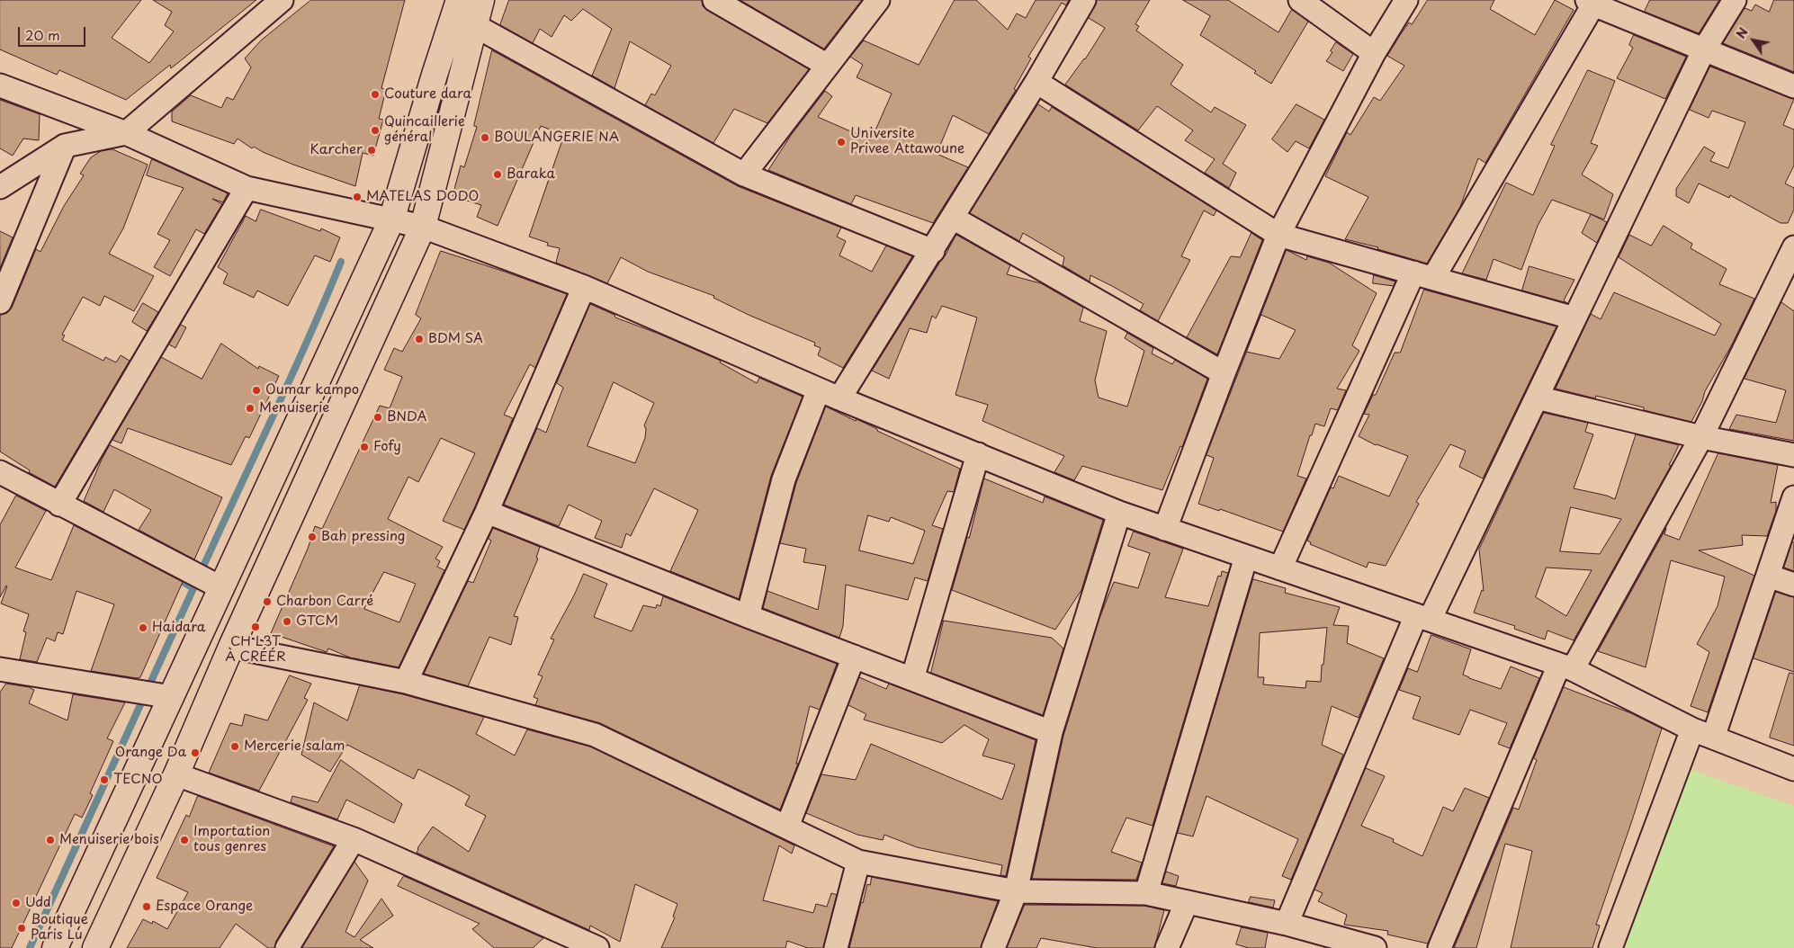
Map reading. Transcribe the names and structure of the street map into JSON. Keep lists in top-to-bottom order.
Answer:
{
  "places": [
    "Couture dara",
    "Quincaillerie général",
    "BOULANGERIE NA",
    "Universite Privee Attawoune",
    "Karcher",
    "Baraka",
    "MATELAS DODO",
    "BDM SA",
    "Oumar kampo",
    "Menuiserie",
    "BNDA",
    "Fofy",
    "Bah pressing",
    "Charbon Carré",
    "GTCM",
    "CH L3T À CRÉÉR",
    "Haidara",
    "Mercerie salam",
    "Orange Da",
    "TECNO",
    "Menuiserie bois",
    "Importation tous genres",
    "Udd",
    "Espace Orange",
    "Boutique Paris Lu"
  ],
  "scale_bar": "20 m",
  "north": "top left"
}
